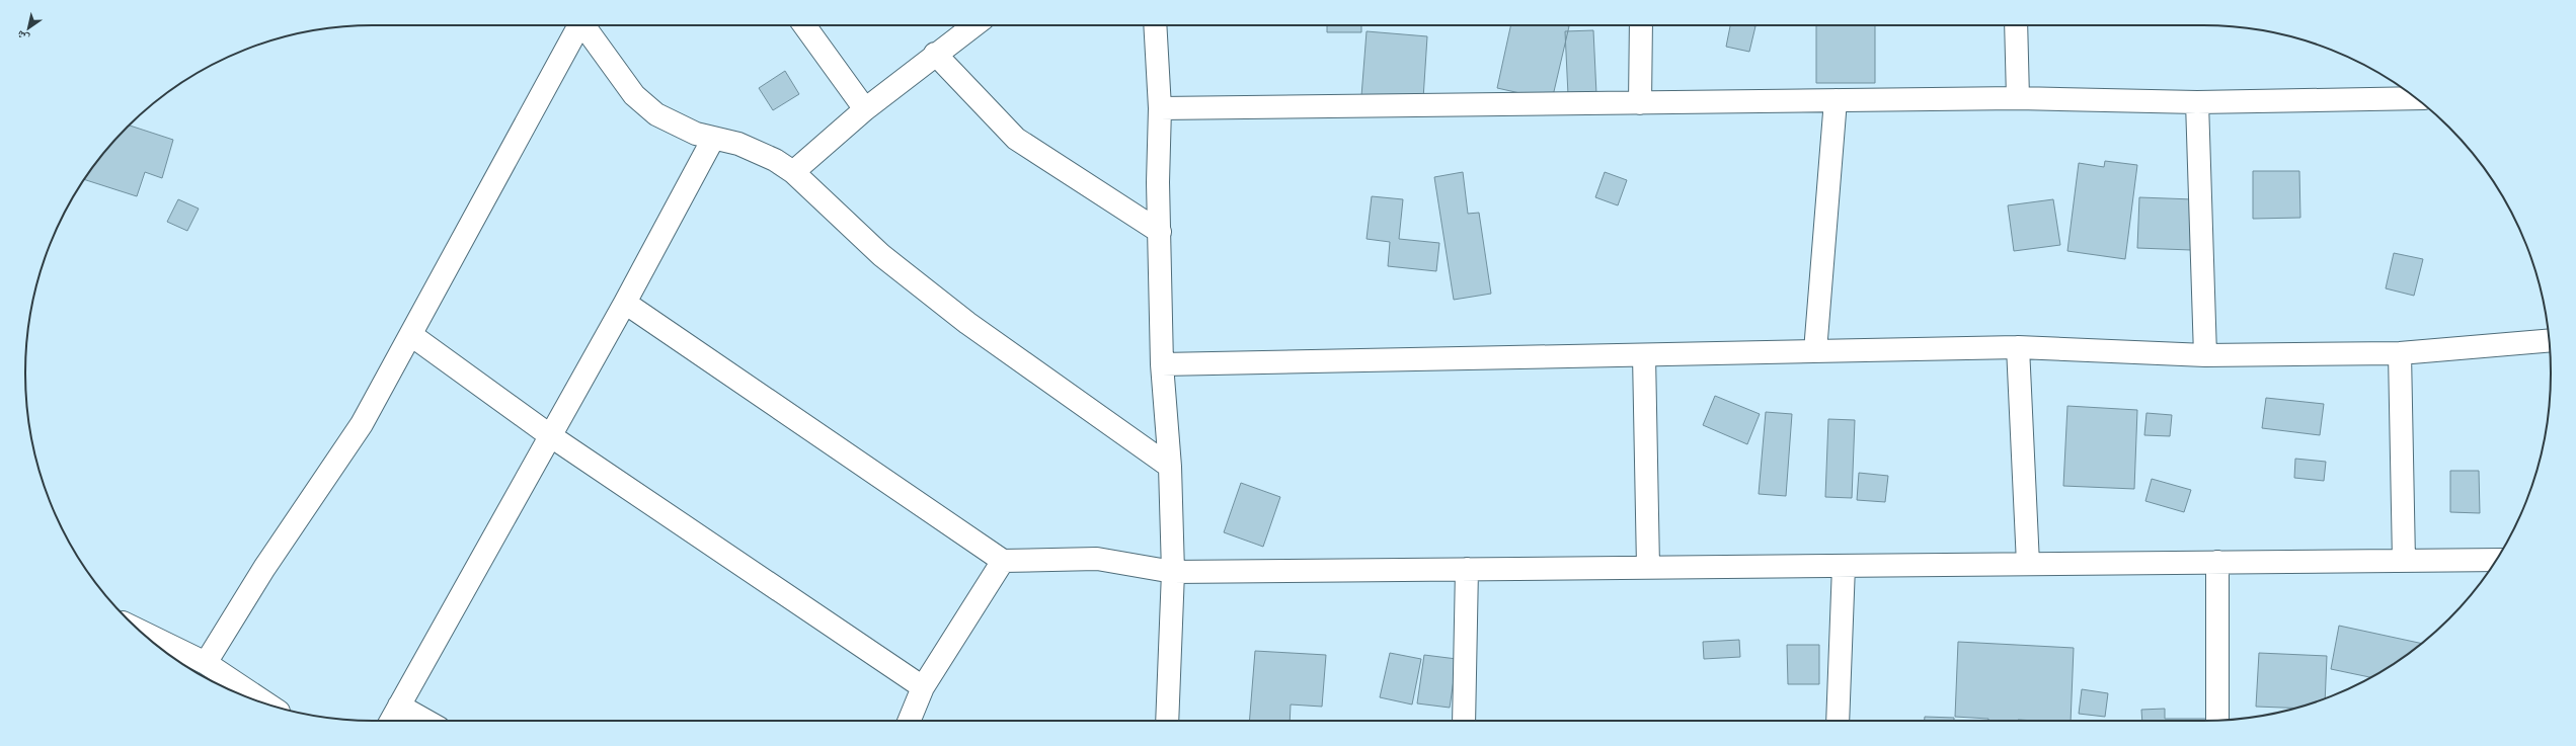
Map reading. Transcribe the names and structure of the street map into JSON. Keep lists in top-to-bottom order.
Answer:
{
  "north": "bottom left"
}
